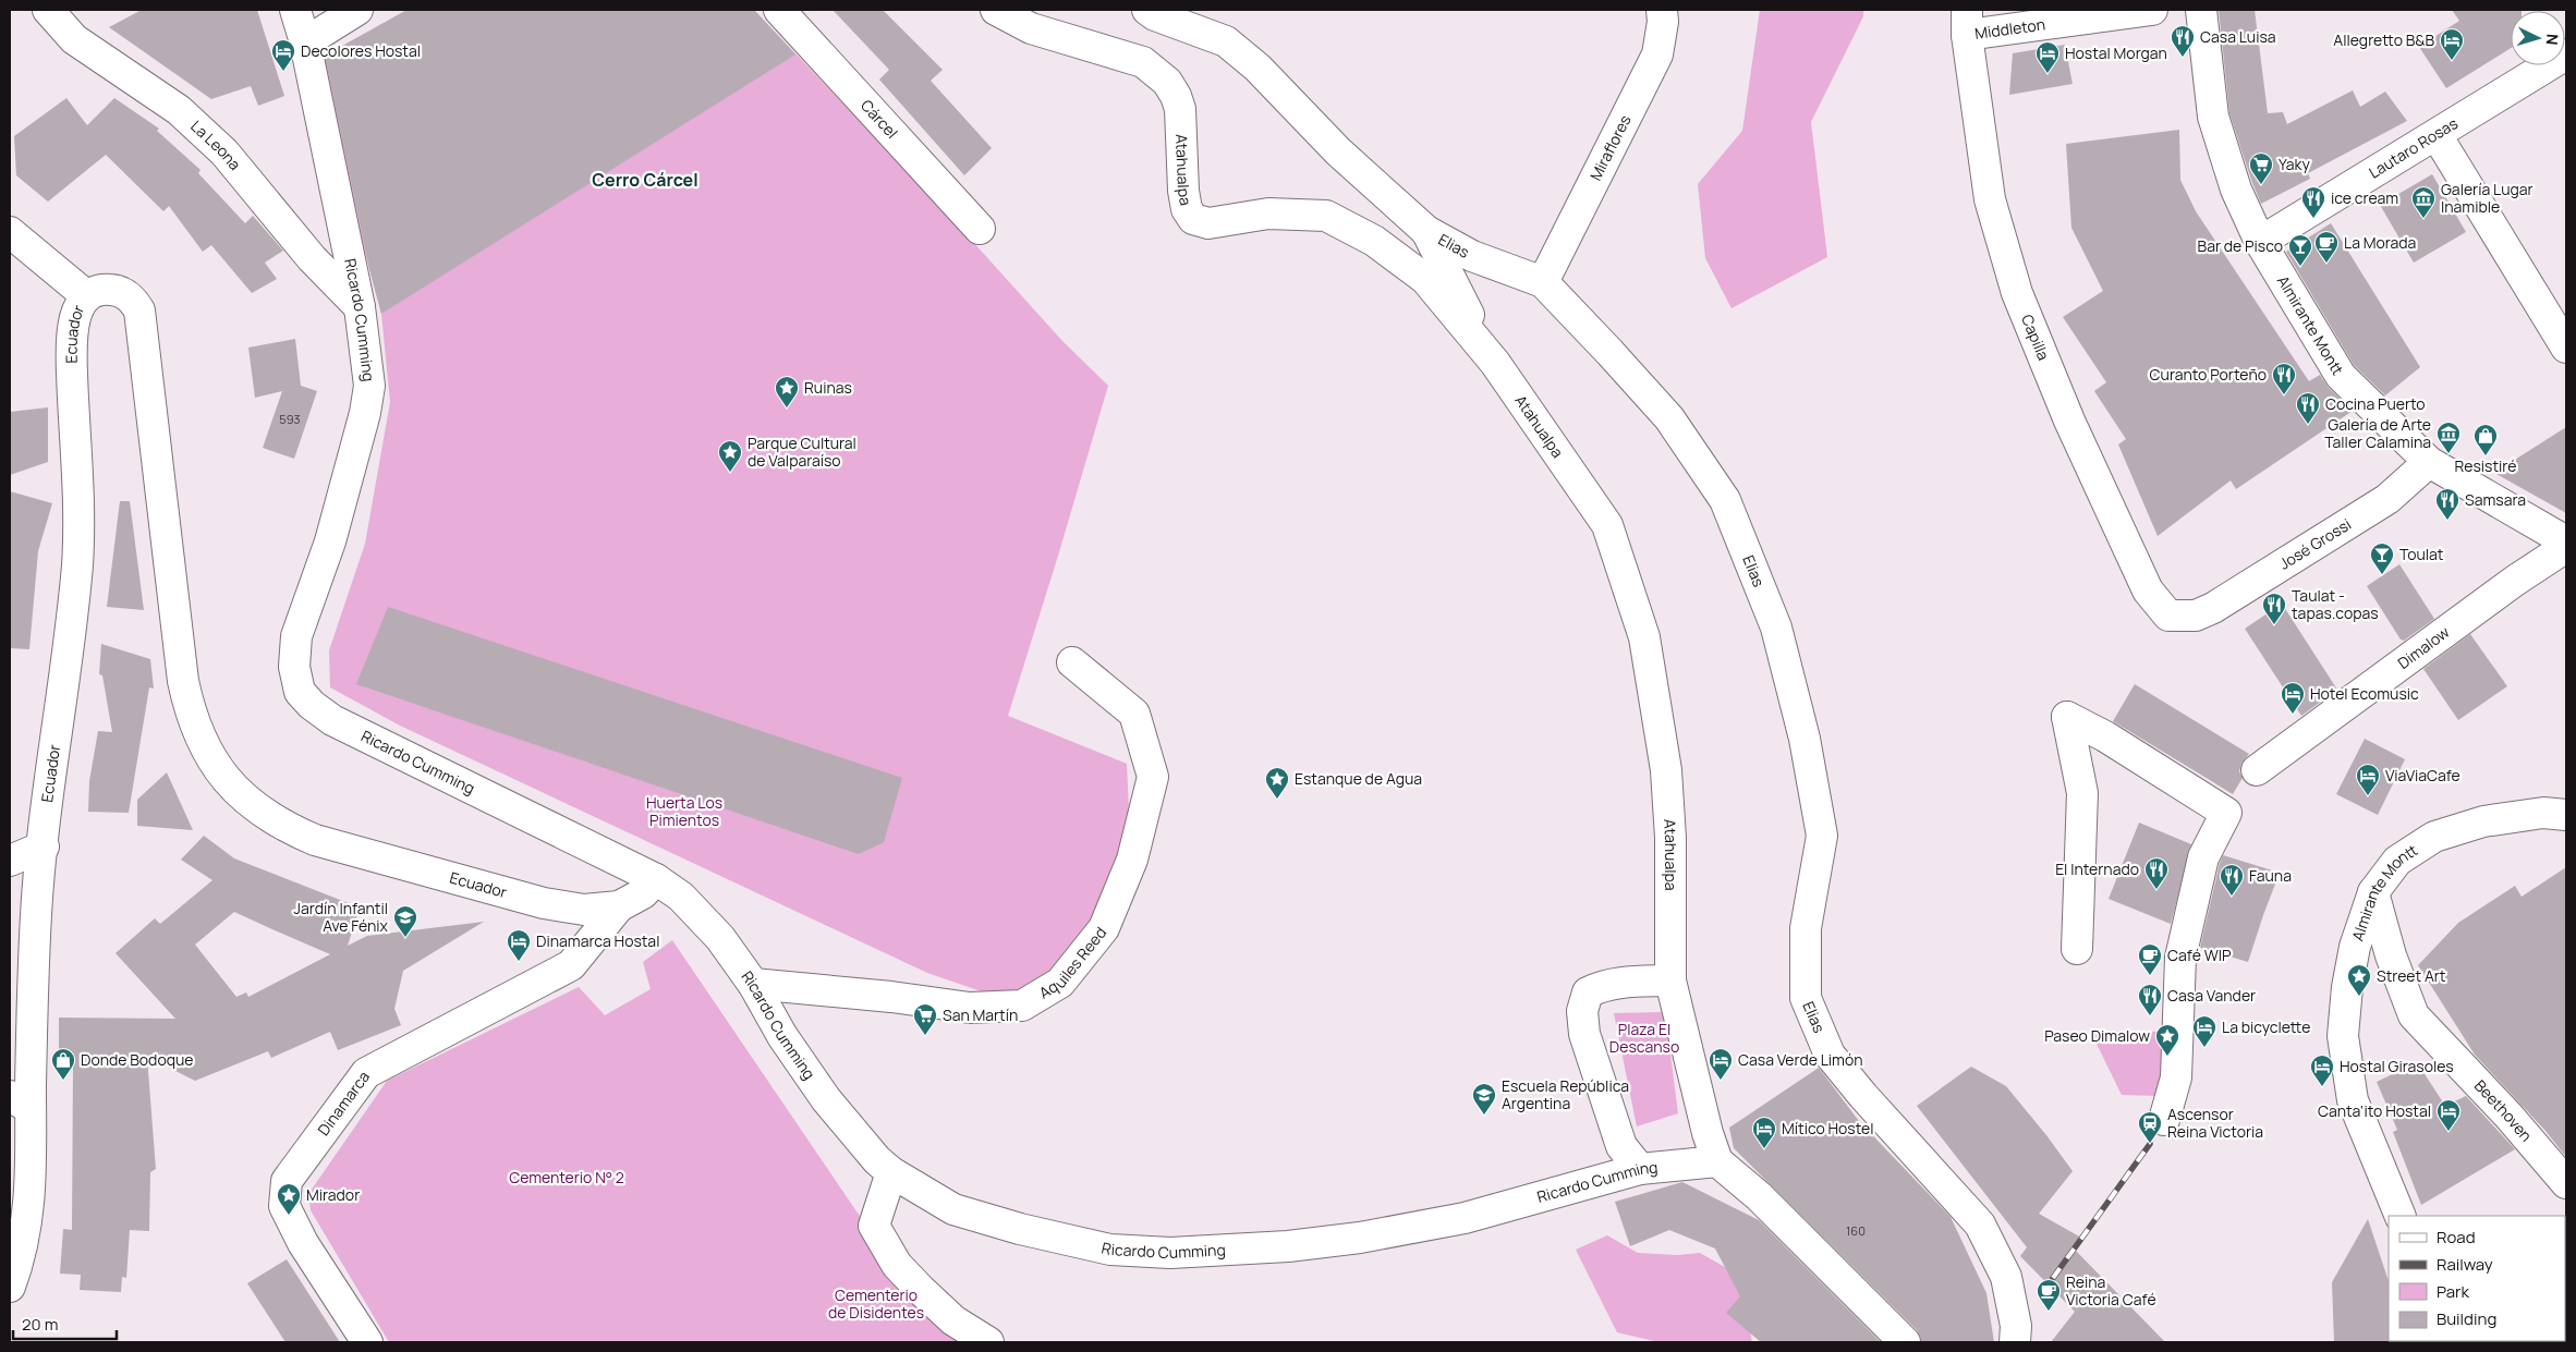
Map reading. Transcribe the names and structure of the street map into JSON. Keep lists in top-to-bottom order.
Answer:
{
  "streets": {
    "street": [
      "Middleton",
      "Cárcel",
      "La Leona",
      "Miraflores",
      "Lautaro Rosas",
      "Atahualpa",
      "Elias",
      "Ricardo Cumming",
      "Almirante Montt",
      "Ecuador",
      "Capilla",
      "José Grossi",
      "Dimalow",
      "Aquiles Reed",
      "Dinamarca",
      "Beethoven"
    ]
  },
  "crossings": [
    ["Middleton", "Capilla"],
    ["La Leona", "Ricardo Cumming"],
    ["Miraflores", "Elias"],
    ["Lautaro Rosas", "Almirante Montt"],
    ["Atahualpa", "Ricardo Cumming"],
    ["Ricardo Cumming", "Ecuador"],
    ["Ricardo Cumming", "Aquiles Reed"],
    ["Almirante Montt", "José Grossi"],
    ["Almirante Montt", "Beethoven"],
    ["Ecuador", "Dinamarca"],
    ["Capilla", "José Grossi"]
  ],
  "districts": ["Cerro Cárcel"],
  "parks": [
    "Huerta Los Pimientos",
    "Plaza El Descanso",
    "Cementerio N° 2",
    "Cementerio de Disidentes"
  ],
  "places": {
    "restaurant": [
      "Casa Luisa",
      "ice cream",
      "Curanto Porteño",
      "Cocina Puerto",
      "Samsara",
      "Taulat - tapas.copas",
      "El Internado",
      "Fauna",
      "Casa Vander"
    ],
    "hotel": [
      "Allegretto B&B",
      "Decolores Hostal",
      "Hostal Morgan",
      "Hotel Ecomusic",
      "ViaViaCafe",
      "Dinamarca Hostal",
      "La bicyclette",
      "Casa Verde Limón",
      "Hostal Girasoles",
      "Canta'ito Hostal",
      "Mítico Hostel"
    ],
    "supermarket": ["Yaky", "San Martín"],
    "museum": ["Galería Lugar Inamible", "Galería de Arte Taller Calamina"],
    "cafe": ["La Morada", "Café WIP", "Reina Victoria Café"],
    "bar": ["Bar de Pisco", "Toulat"],
    "place": [
      "Ruinas",
      "Parque Cultural de Valparaíso",
      "Estanque de Agua",
      "Street Art",
      "Paseo Dimalow",
      "Mirador"
    ],
    "shop": ["Resistiré", "Donde Bodoque"],
    "school or university": ["Jardín Infantil Ave Fénix", "Escuela República Argentina"],
    "station": ["Ascensor Reina Victoria"]
  },
  "house_numbers": ["593", "160"],
  "legend": [
    "Road",
    "Railway",
    "Park",
    "Building"
  ],
  "scale_bar": "20 m",
  "north": "right"
}
